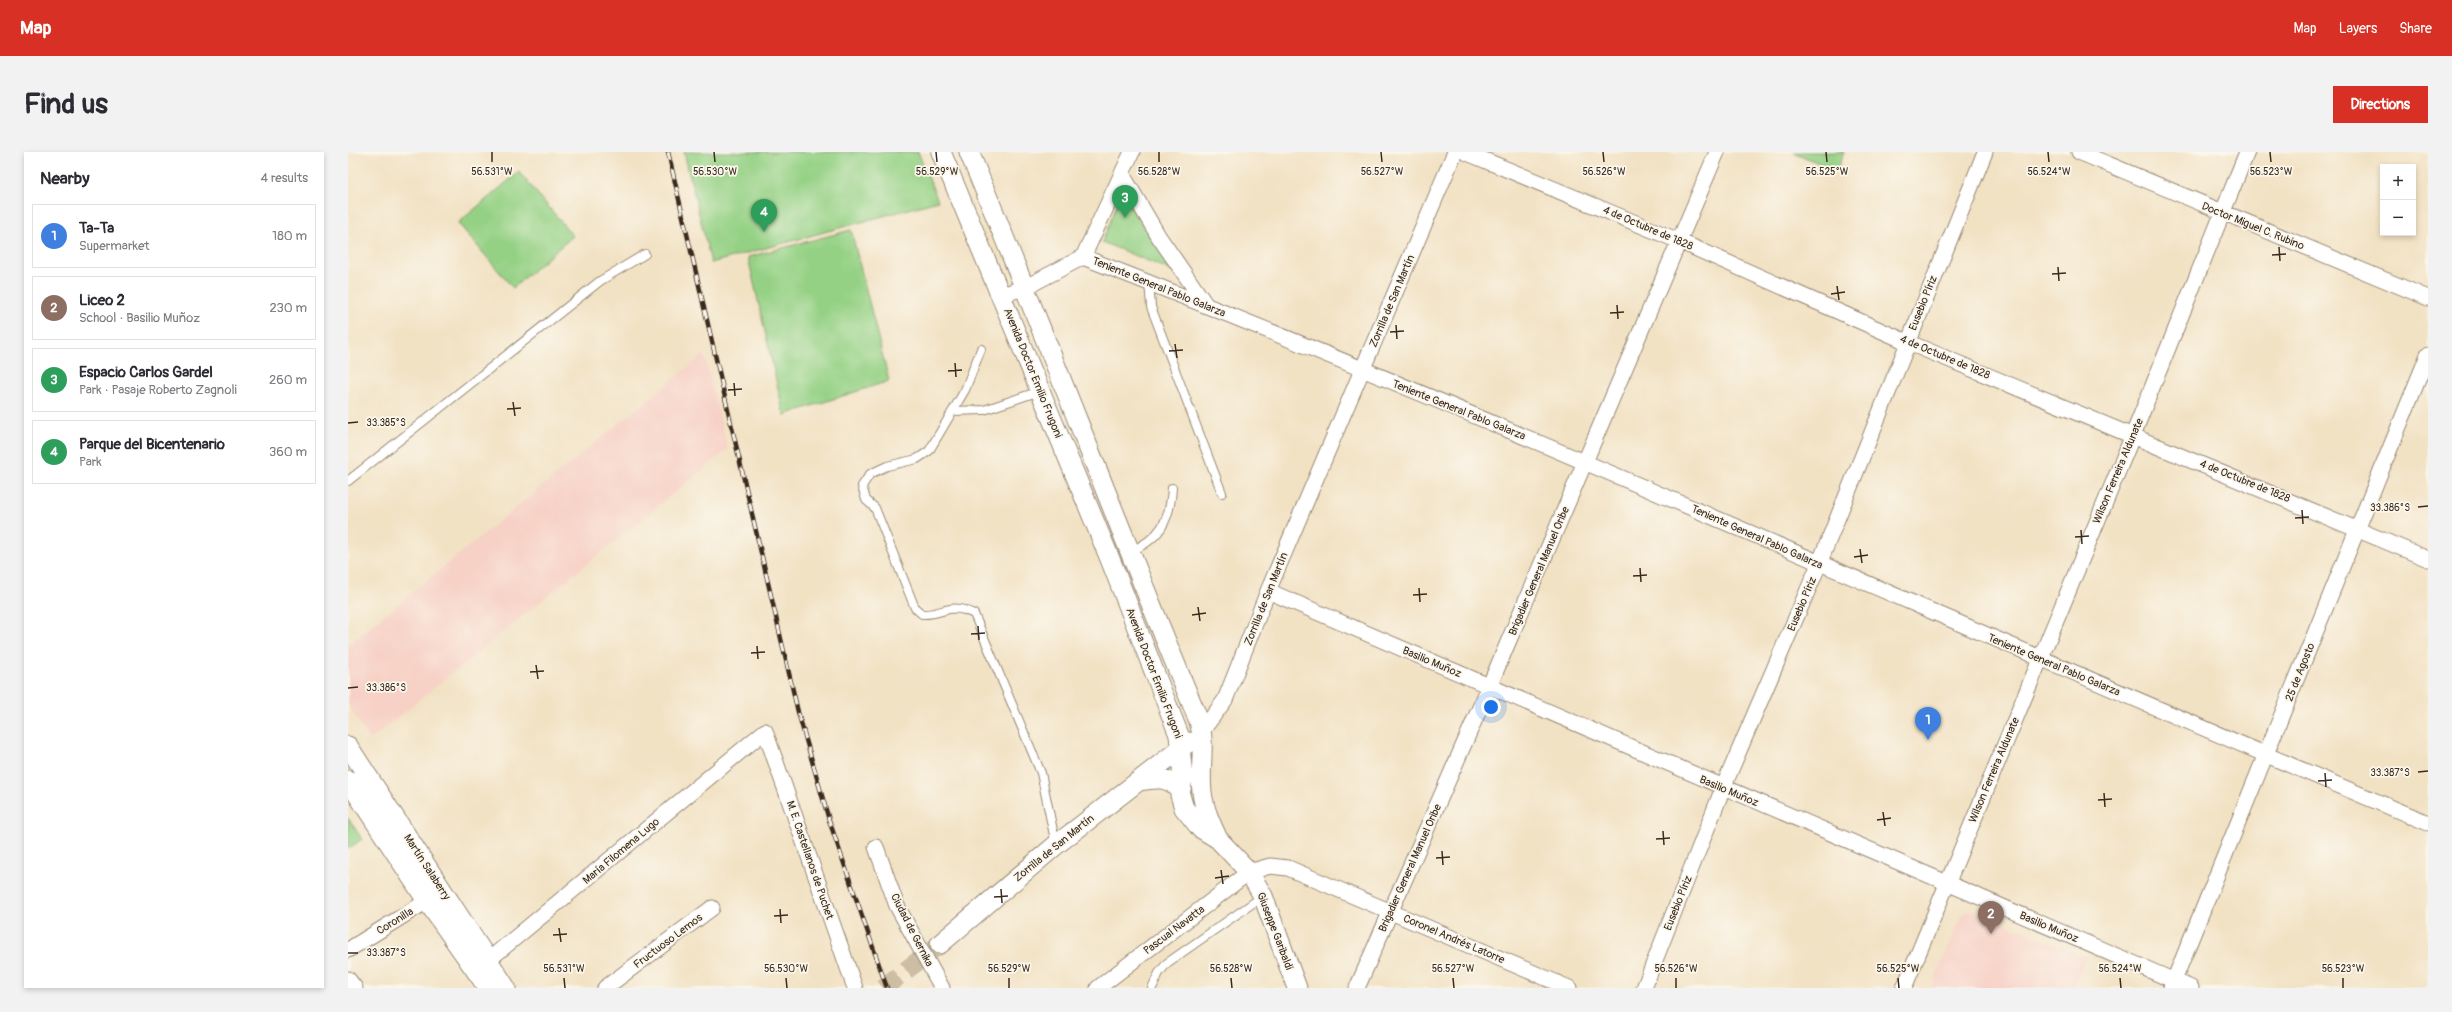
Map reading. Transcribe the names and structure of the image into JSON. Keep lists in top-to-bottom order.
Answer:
{
  "streets": {
    "street": [
      "Doctor Miguel C. Rubino",
      "4 de Octubre de 1828",
      "Teniente General Pablo Galarza",
      "Zorrilla de San Martín",
      "Eusebio Píriz",
      "Avenida Doctor Emilio Frugoni",
      "Wilson Ferreira Aldunate",
      "Brigadier General Manuel Oribe",
      "Basilio Muñoz",
      "25 de Agosto",
      "María Filomena Lugo",
      "M. E. Castellanos de Puchet",
      "Martín Salaberry",
      "Coronilla",
      "Ciudad de Gernika",
      "Pascual Navatta",
      "Giuseppe Garibaldi",
      "Coronel Andrés Latorre",
      "Fructuoso Lemos"
    ]
  },
  "crossings": [
    ["Doctor Miguel C. Rubino", "Wilson Ferreira Aldunate"],
    ["4 de Octubre de 1828", "Eusebio Píriz"],
    ["4 de Octubre de 1828", "Wilson Ferreira Aldunate"],
    ["4 de Octubre de 1828", "Brigadier General Manuel Oribe"],
    ["4 de Octubre de 1828", "25 de Agosto"],
    ["Teniente General Pablo Galarza", "Zorrilla de San Martín"],
    ["Teniente General Pablo Galarza", "Eusebio Píriz"],
    ["Teniente General Pablo Galarza", "Wilson Ferreira Aldunate"],
    ["Teniente General Pablo Galarza", "Brigadier General Manuel Oribe"],
    ["Teniente General Pablo Galarza", "25 de Agosto"],
    ["Zorrilla de San Martín", "Avenida Doctor Emilio Frugoni"],
    ["Zorrilla de San Martín", "Basilio Muñoz"],
    ["Eusebio Píriz", "Basilio Muñoz"],
    ["Avenida Doctor Emilio Frugoni", "Giuseppe Garibaldi"],
    ["Wilson Ferreira Aldunate", "Basilio Muñoz"],
    ["Brigadier General Manuel Oribe", "Basilio Muñoz"],
    ["Brigadier General Manuel Oribe", "Coronel Andrés Latorre"],
    ["Basilio Muñoz", "25 de Agosto"],
    ["María Filomena Lugo", "M. E. Castellanos de Puchet"],
    ["María Filomena Lugo", "Martín Salaberry"],
    ["Martín Salaberry", "Coronilla"],
    ["Pascual Navatta", "Giuseppe Garibaldi"],
    ["Pascual Navatta", "Coronel Andrés Latorre"],
    ["Giuseppe Garibaldi", "Coronel Andrés Latorre"]
  ],
  "page": {
    "header": "Map",
    "nav": ["Map", "Layers", "Share"],
    "buttons": "Directions",
    "title": "Find us",
    "heading": ["Nearby", "4 results"],
    "map_buttons": ["+", "−"],
    "pins": [
      "3",
      "4",
      "1",
      "2"
    ],
    "list": [
      {
        "mark": "1",
        "name": "Ta-Ta",
        "note": "Supermarket",
        "value": "180 m"
      },
      {
        "mark": "2",
        "name": "Liceo 2",
        "note": "School · Basilio Muñoz",
        "value": "230 m"
      },
      {
        "mark": "3",
        "name": "Espacio Carlos Gardel",
        "note": "Park · Pasaje Roberto Zagnoli",
        "value": "260 m"
      },
      {
        "mark": "4",
        "name": "Parque del Bicentenario",
        "note": "Park",
        "value": "360 m"
      }
    ]
  },
  "coordinates": [
    "56.531°W",
    "56.530°W",
    "56.529°W",
    "56.528°W",
    "56.527°W",
    "56.526°W",
    "56.525°W",
    "56.524°W",
    "56.523°W",
    "33.385°S",
    "33.386°S",
    "33.387°S"
  ]
}
